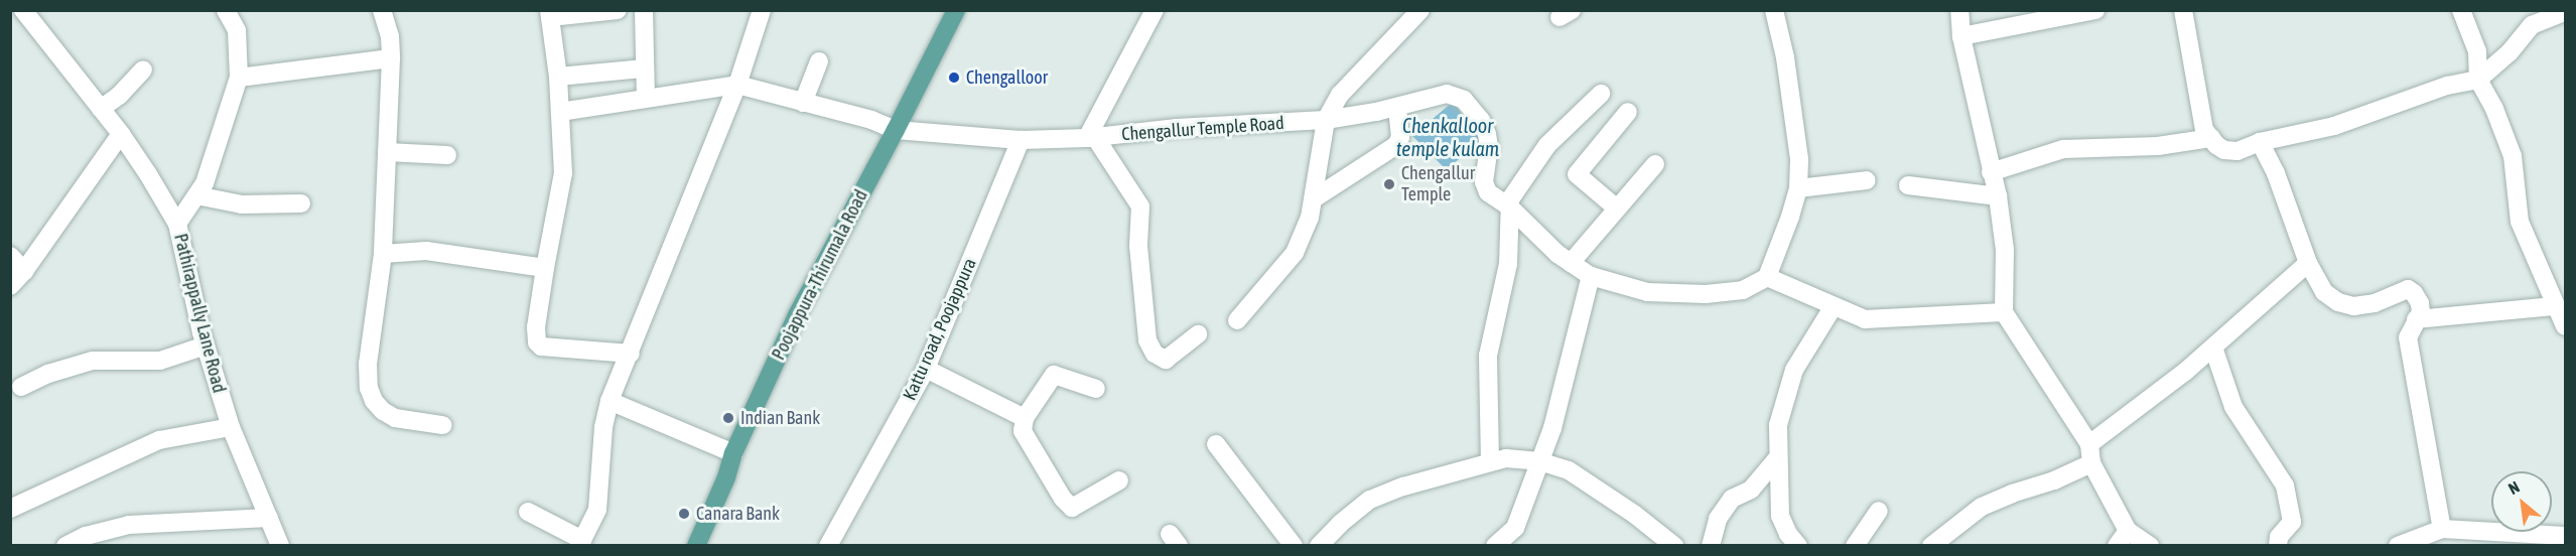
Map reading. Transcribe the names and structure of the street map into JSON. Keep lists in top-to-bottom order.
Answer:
{
  "streets": {
    "main road": ["Poojappura-Thirumala Road"],
    "street": ["Chengallur Temple Road", "Pathirappally Lane Road", "Kattu road, Poojappura"]
  },
  "crossings": [
    ["Chengallur Temple Road", "Poojappura-Thirumala Road"],
    ["Chengallur Temple Road", "Kattu road, Poojappura"]
  ],
  "water": ["Chenkalloor temple kulam"],
  "places": [
    "Chengalloor",
    "Chengallur Temple",
    "Indian Bank",
    "Canara Bank"
  ],
  "north": "top left"
}
